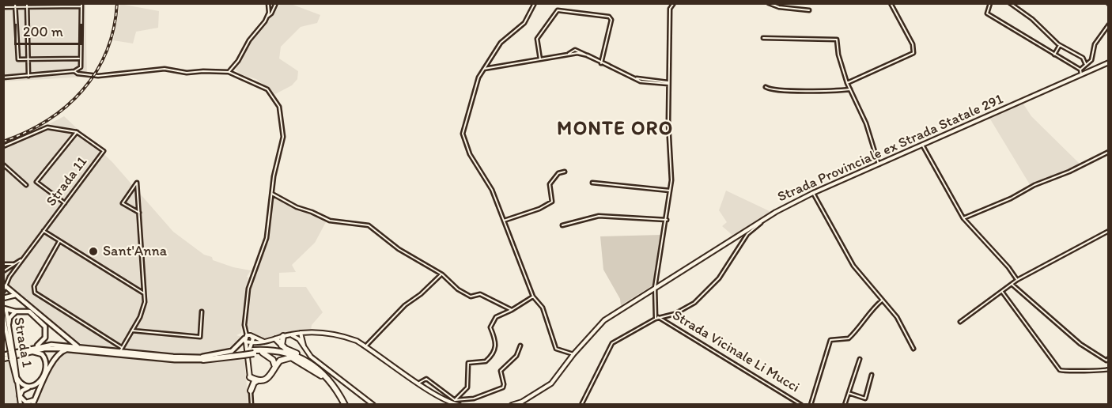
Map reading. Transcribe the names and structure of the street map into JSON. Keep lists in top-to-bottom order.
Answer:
{
  "streets": {
    "street": [
      "Strada Provinciale ex Strada Statale 291",
      "Strada 11",
      "Strada 1",
      "Strada Vicinale Li Mucci"
    ]
  },
  "districts": ["MONTE ORO"],
  "places": ["Sant'Anna"],
  "scale_bar": "200 m"
}
